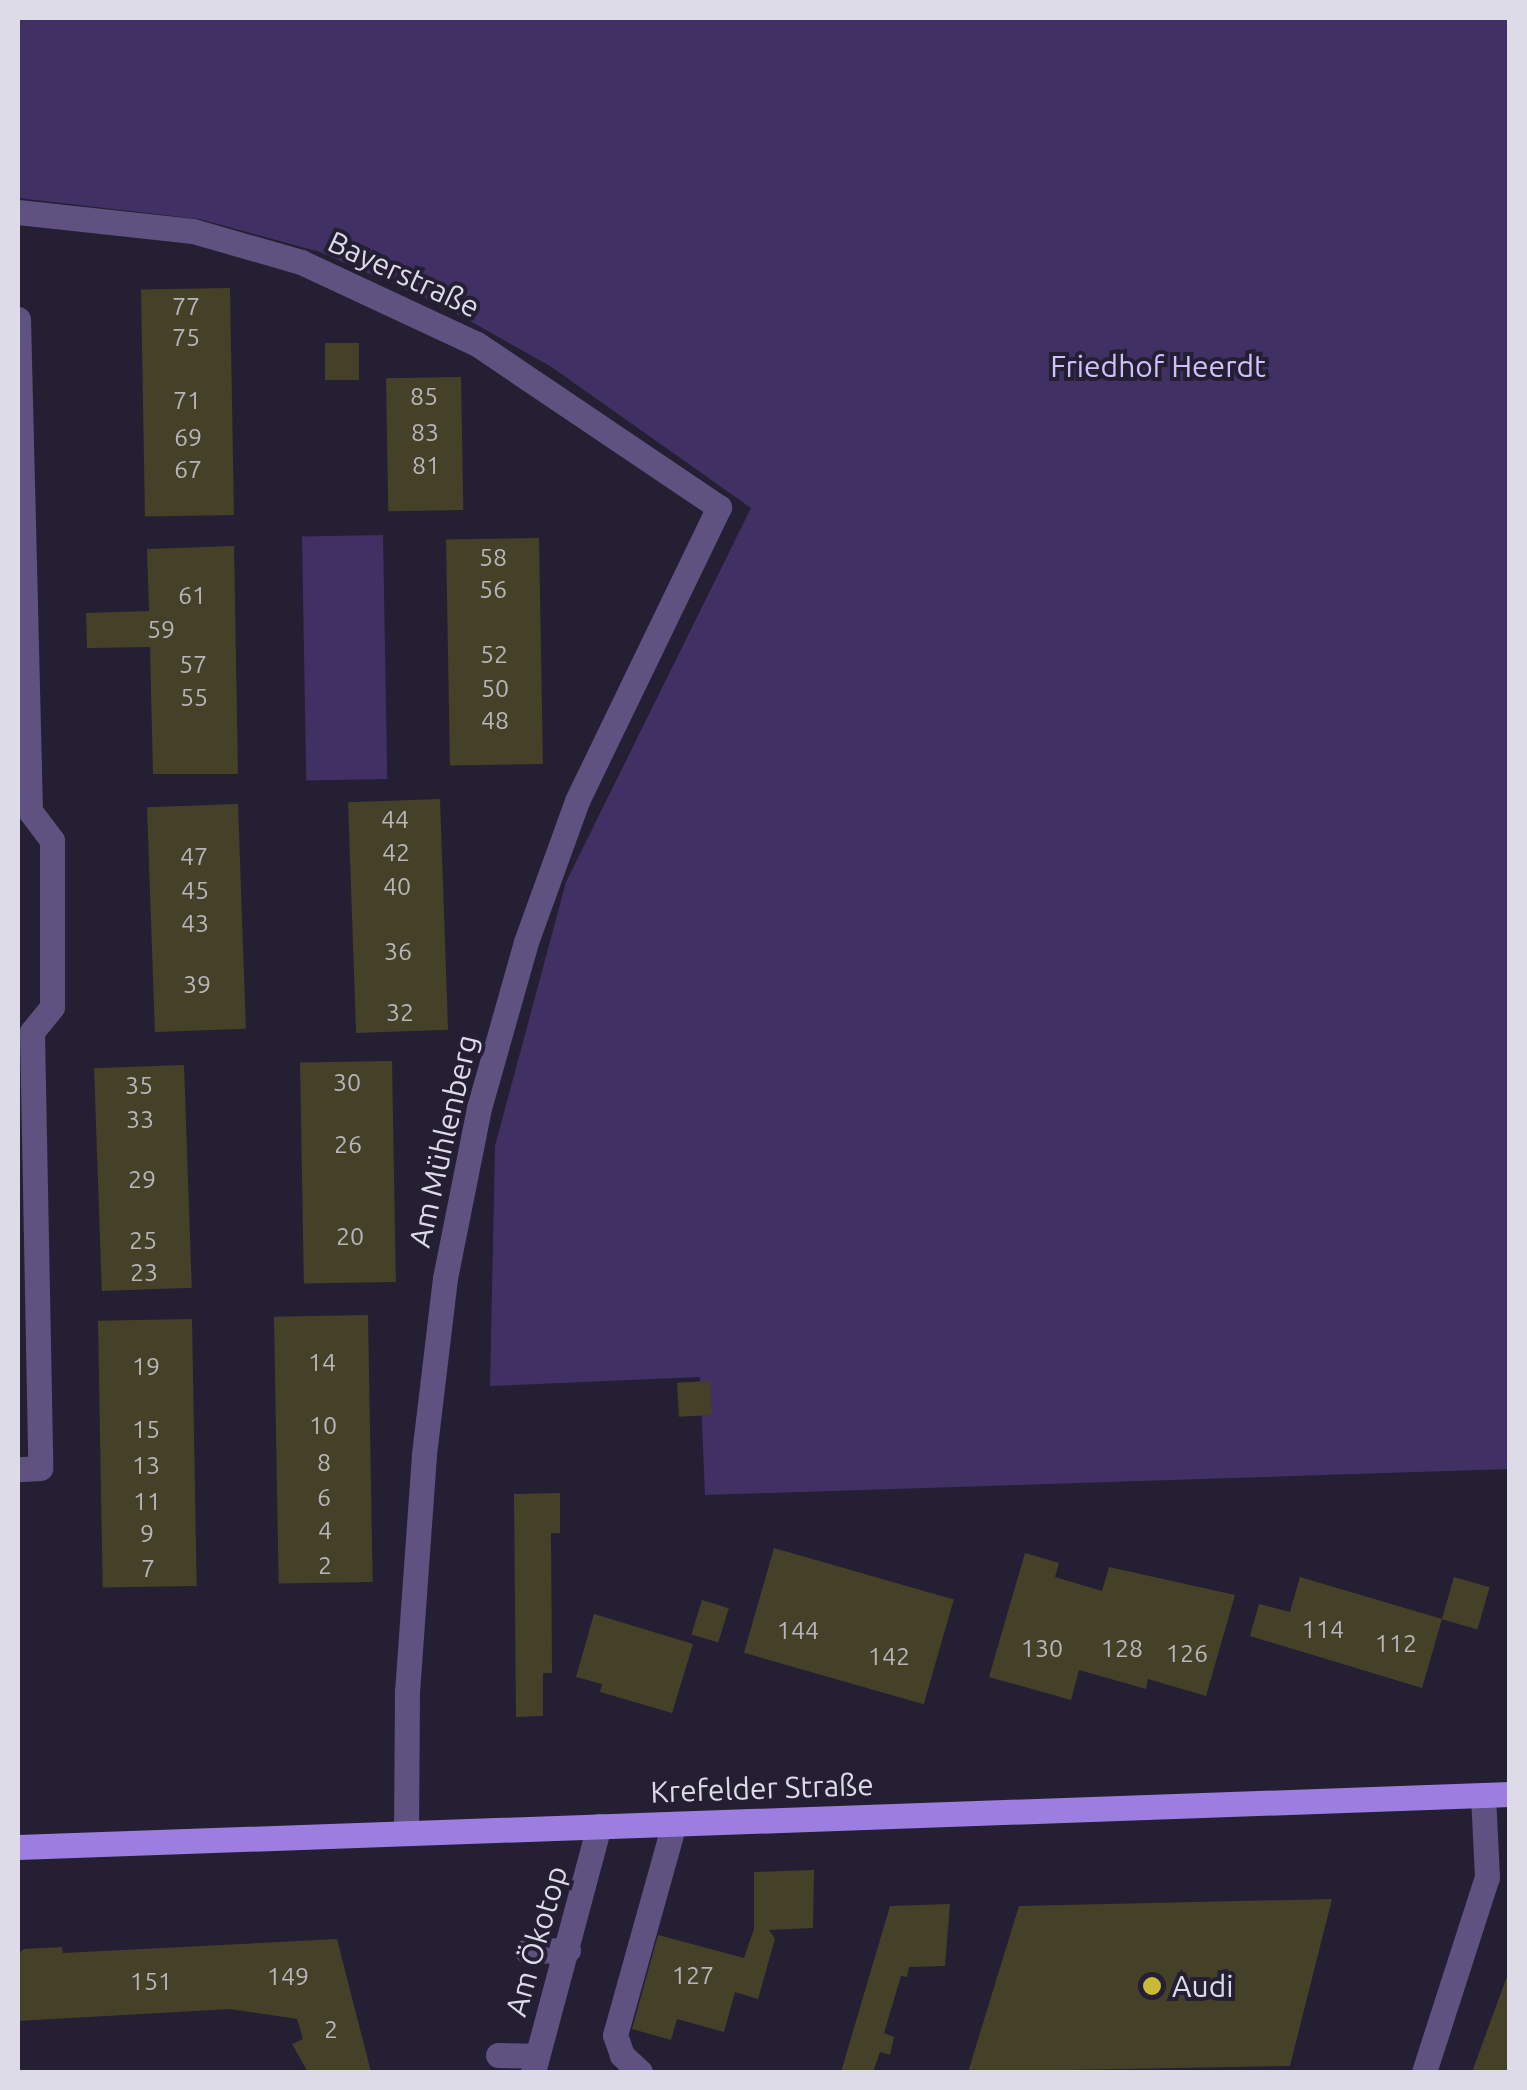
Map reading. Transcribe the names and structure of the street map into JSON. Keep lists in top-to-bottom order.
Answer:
{
  "streets": {
    "main road": ["Krefelder Straße"],
    "street": ["Bayerstraße", "Am Mühlenberg", "Am Ökotop"]
  },
  "crossings": [
    ["Bayerstraße", "Am Mühlenberg"],
    ["Am Mühlenberg", "Krefelder Straße"],
    ["Krefelder Straße", "Am Ökotop"]
  ],
  "parks": ["Friedhof Heerdt"],
  "places": ["Audi"],
  "house_numbers": [
    "77",
    "75",
    "85",
    "71",
    "83",
    "69",
    "81",
    "67",
    "58",
    "56",
    "61",
    "59",
    "52",
    "57",
    "50",
    "55",
    "48",
    "44",
    "42",
    "47",
    "40",
    "45",
    "43",
    "36",
    "39",
    "32",
    "30",
    "35",
    "33",
    "26",
    "29",
    "20",
    "25",
    "23",
    "14",
    "19",
    "10",
    "15",
    "8",
    "13",
    "6",
    "11",
    "4",
    "9",
    "2",
    "7",
    "114",
    "144",
    "112",
    "130",
    "128",
    "126",
    "142",
    "127",
    "149",
    "151",
    "2"
  ]
}
